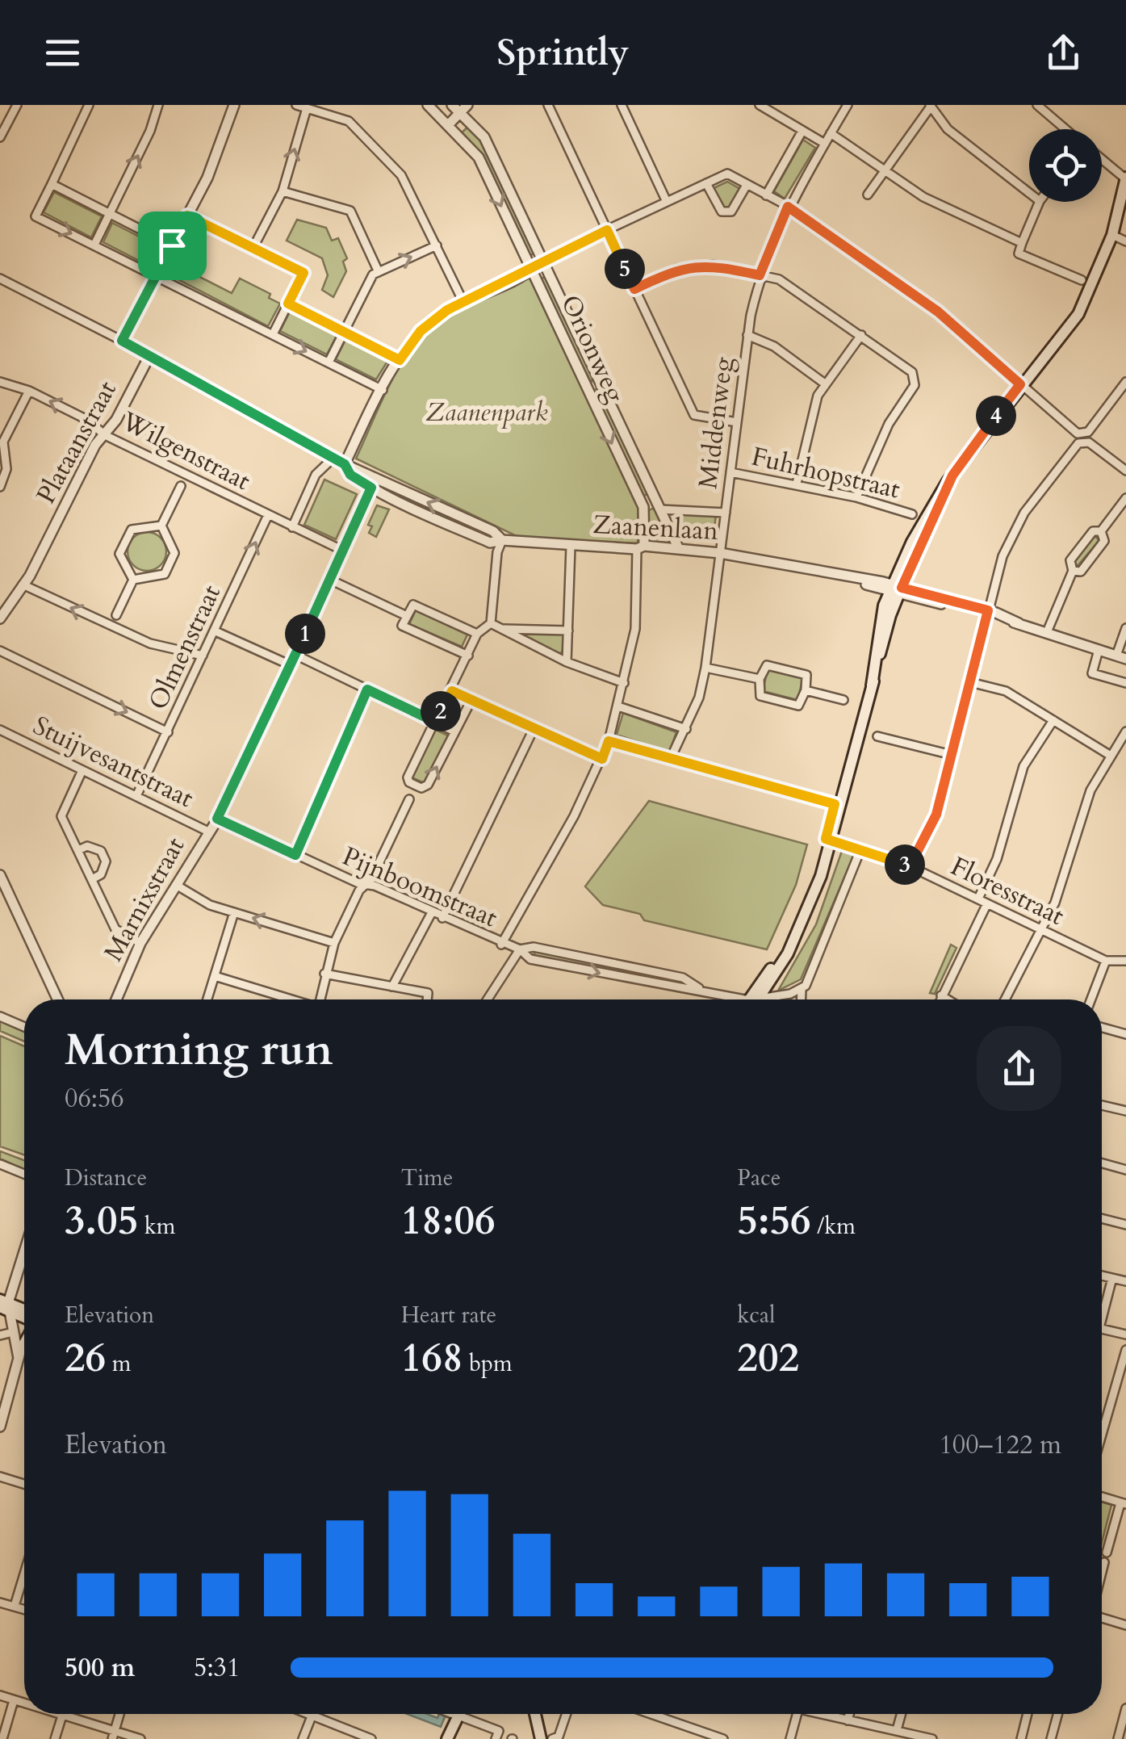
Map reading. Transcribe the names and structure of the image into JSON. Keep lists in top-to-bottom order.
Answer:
{
  "streets": {
    "street": [
      "Orionweg",
      "Middenweg",
      "Plataanstraat",
      "Wilgenstraat",
      "Fuhrhopstraat",
      "Zaanenlaan",
      "Olmenstraat",
      "Stuijvesantstraat",
      "Pijnboomstraat",
      "Floresstraat",
      "Marnixstraat"
    ]
  },
  "crossings": [
    ["Orionweg", "Zaanenlaan"],
    ["Middenweg", "Fuhrhopstraat"],
    ["Middenweg", "Zaanenlaan"],
    ["Plataanstraat", "Wilgenstraat"],
    ["Plataanstraat", "Zaanenlaan"],
    ["Wilgenstraat", "Olmenstraat"],
    ["Wilgenstraat", "Marnixstraat"],
    ["Zaanenlaan", "Marnixstraat"],
    ["Olmenstraat", "Stuijvesantstraat"],
    ["Stuijvesantstraat", "Marnixstraat"],
    ["Pijnboomstraat", "Marnixstraat"]
  ],
  "one_way": ["Olmenstraat"],
  "parks": ["Zaanenpark"],
  "page": {
    "header": "Sprintly",
    "pins": [
      "5",
      "4",
      "1",
      "2",
      "3"
    ],
    "heading": ["Morning run", "06:56"],
    "stats": [
      ["Distance", "3.05 km"],
      ["Time", "18:06"],
      ["Pace", "5:56 /km"],
      ["Elevation", "26 m"],
      ["Heart rate", "168 bpm"],
      ["kcal", "202"]
    ],
    "chart": ["Elevation", "100–122 m"],
    "list": [
      {
        "name": "500 m",
        "note": "5:31"
      }
    ]
  }
}
